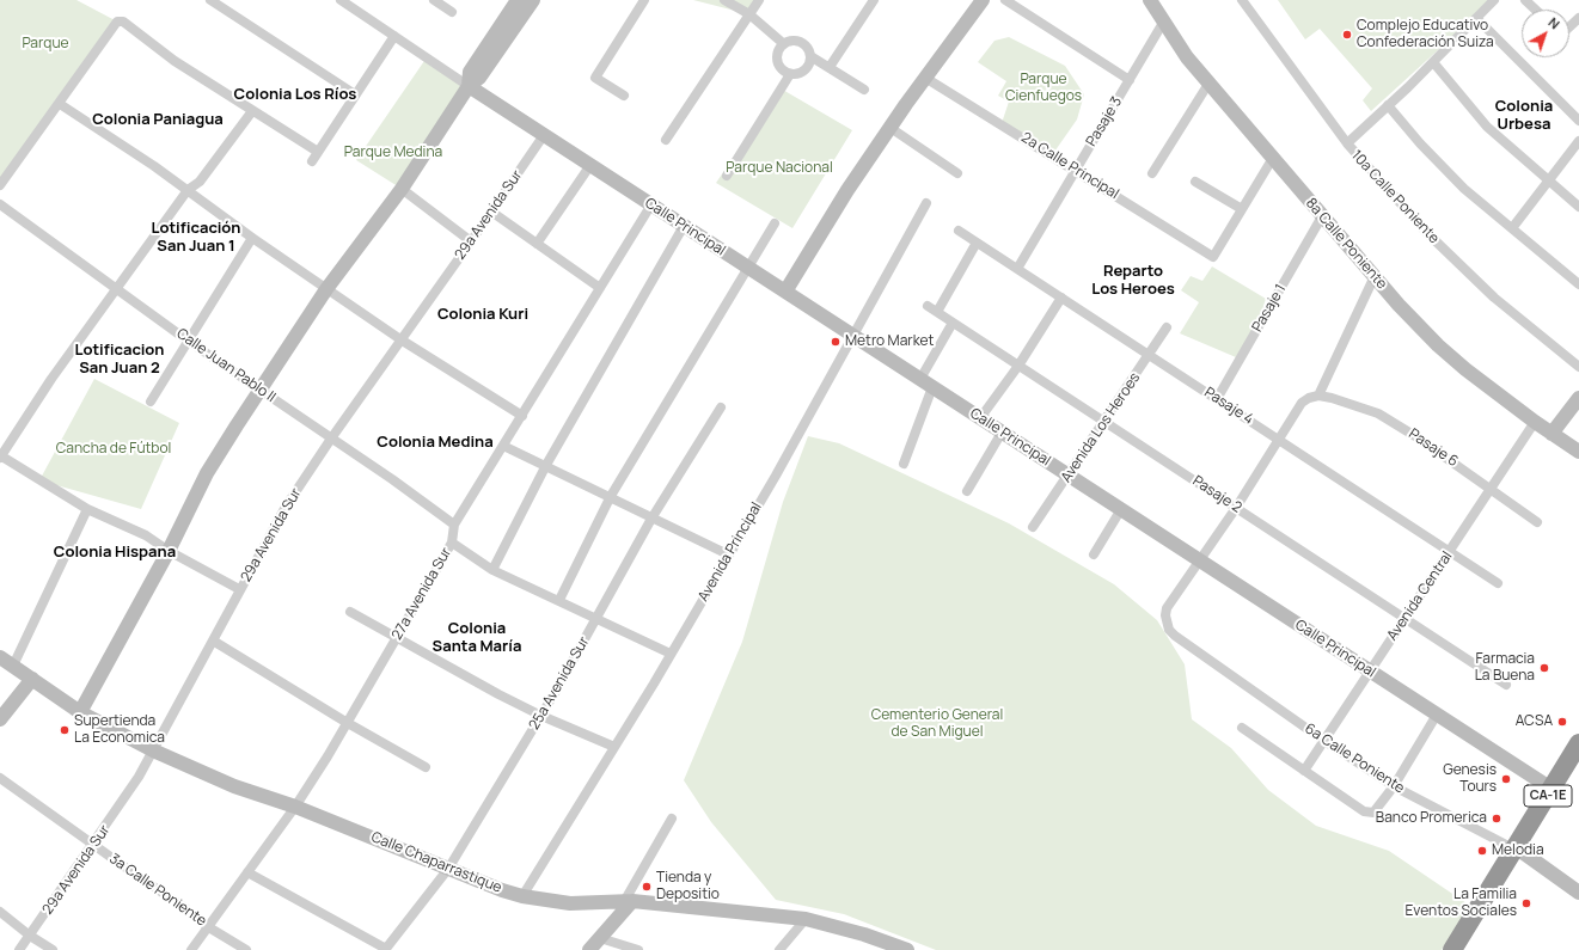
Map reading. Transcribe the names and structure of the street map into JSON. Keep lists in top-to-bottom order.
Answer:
{
  "streets": {
    "highway": ["CA-1E"],
    "street": [
      "Pasaje 3",
      "2a Calle Principal",
      "10a Calle Poniente",
      "29a Avenida Sur",
      "Calle Principal",
      "8a Calle Poniente",
      "Pasaje 1",
      "Calle Juan Pablo II",
      "Pasaje 4",
      "Avenida Los Heroes",
      "Pasaje 6",
      "Pasaje 2",
      "Avenida Principal",
      "27a Avenida Sur",
      "Avenida Central",
      "25a Avenida Sur",
      "6a Calle Poniente",
      "Calle Chaparrastique",
      "3a Calle Poniente"
    ]
  },
  "crossings": [
    ["Pasaje 3", "2a Calle Principal"],
    ["Pasaje 3", "8a Calle Poniente"],
    ["Pasaje 3", "Pasaje 4"],
    ["29a Avenida Sur", "Calle Principal"],
    ["29a Avenida Sur", "Calle Juan Pablo II"],
    ["29a Avenida Sur", "Calle Chaparrastique"],
    ["29a Avenida Sur", "3a Calle Poniente"],
    ["Calle Principal", "Avenida Los Heroes"],
    ["Calle Principal", "Avenida Principal"],
    ["Calle Principal", "27a Avenida Sur"],
    ["Calle Principal", "Avenida Central"],
    ["Calle Principal", "6a Calle Poniente"],
    ["Calle Principal", "CA-1E"],
    ["8a Calle Poniente", "Pasaje 1"],
    ["8a Calle Poniente", "Avenida Central"],
    ["Pasaje 1", "Pasaje 4"],
    ["Calle Juan Pablo II", "27a Avenida Sur"],
    ["Pasaje 4", "Avenida Los Heroes"],
    ["Pasaje 4", "Avenida Central"],
    ["Avenida Los Heroes", "Pasaje 2"],
    ["Pasaje 6", "Avenida Central"],
    ["Pasaje 2", "Avenida Central"],
    ["Avenida Principal", "Calle Chaparrastique"],
    ["27a Avenida Sur", "Calle Chaparrastique"],
    ["27a Avenida Sur", "3a Calle Poniente"],
    ["Avenida Central", "6a Calle Poniente"],
    ["25a Avenida Sur", "Calle Chaparrastique"],
    ["6a Calle Poniente", "CA-1E"]
  ],
  "districts": [
    "Colonia Los Ríos",
    "Colonia Urbesa",
    "Colonia Paniagua",
    "Lotificación San Juan 1",
    "Reparto Los Heroes",
    "Colonia Kuri",
    "Lotificacion San Juan 2",
    "Colonia Medina",
    "Colonia Hispana",
    "Colonia Santa María"
  ],
  "parks": [
    "Parque",
    "Parque Cienfuegos",
    "Parque Medina",
    "Parque Nacional",
    "Cancha de Fútbol",
    "Cementerio General de San Miguel"
  ],
  "places": [
    "Complejo Educativo Confederación Suiza",
    "Metro Market",
    "Farmacia La Buena",
    "ACSA",
    "Supertienda La Economica",
    "Genesis Tours",
    "Banco Promerica",
    "Melodia",
    "Tienda y Depositio",
    "La Familia Eventos Sociales"
  ],
  "north": "top right"
}
